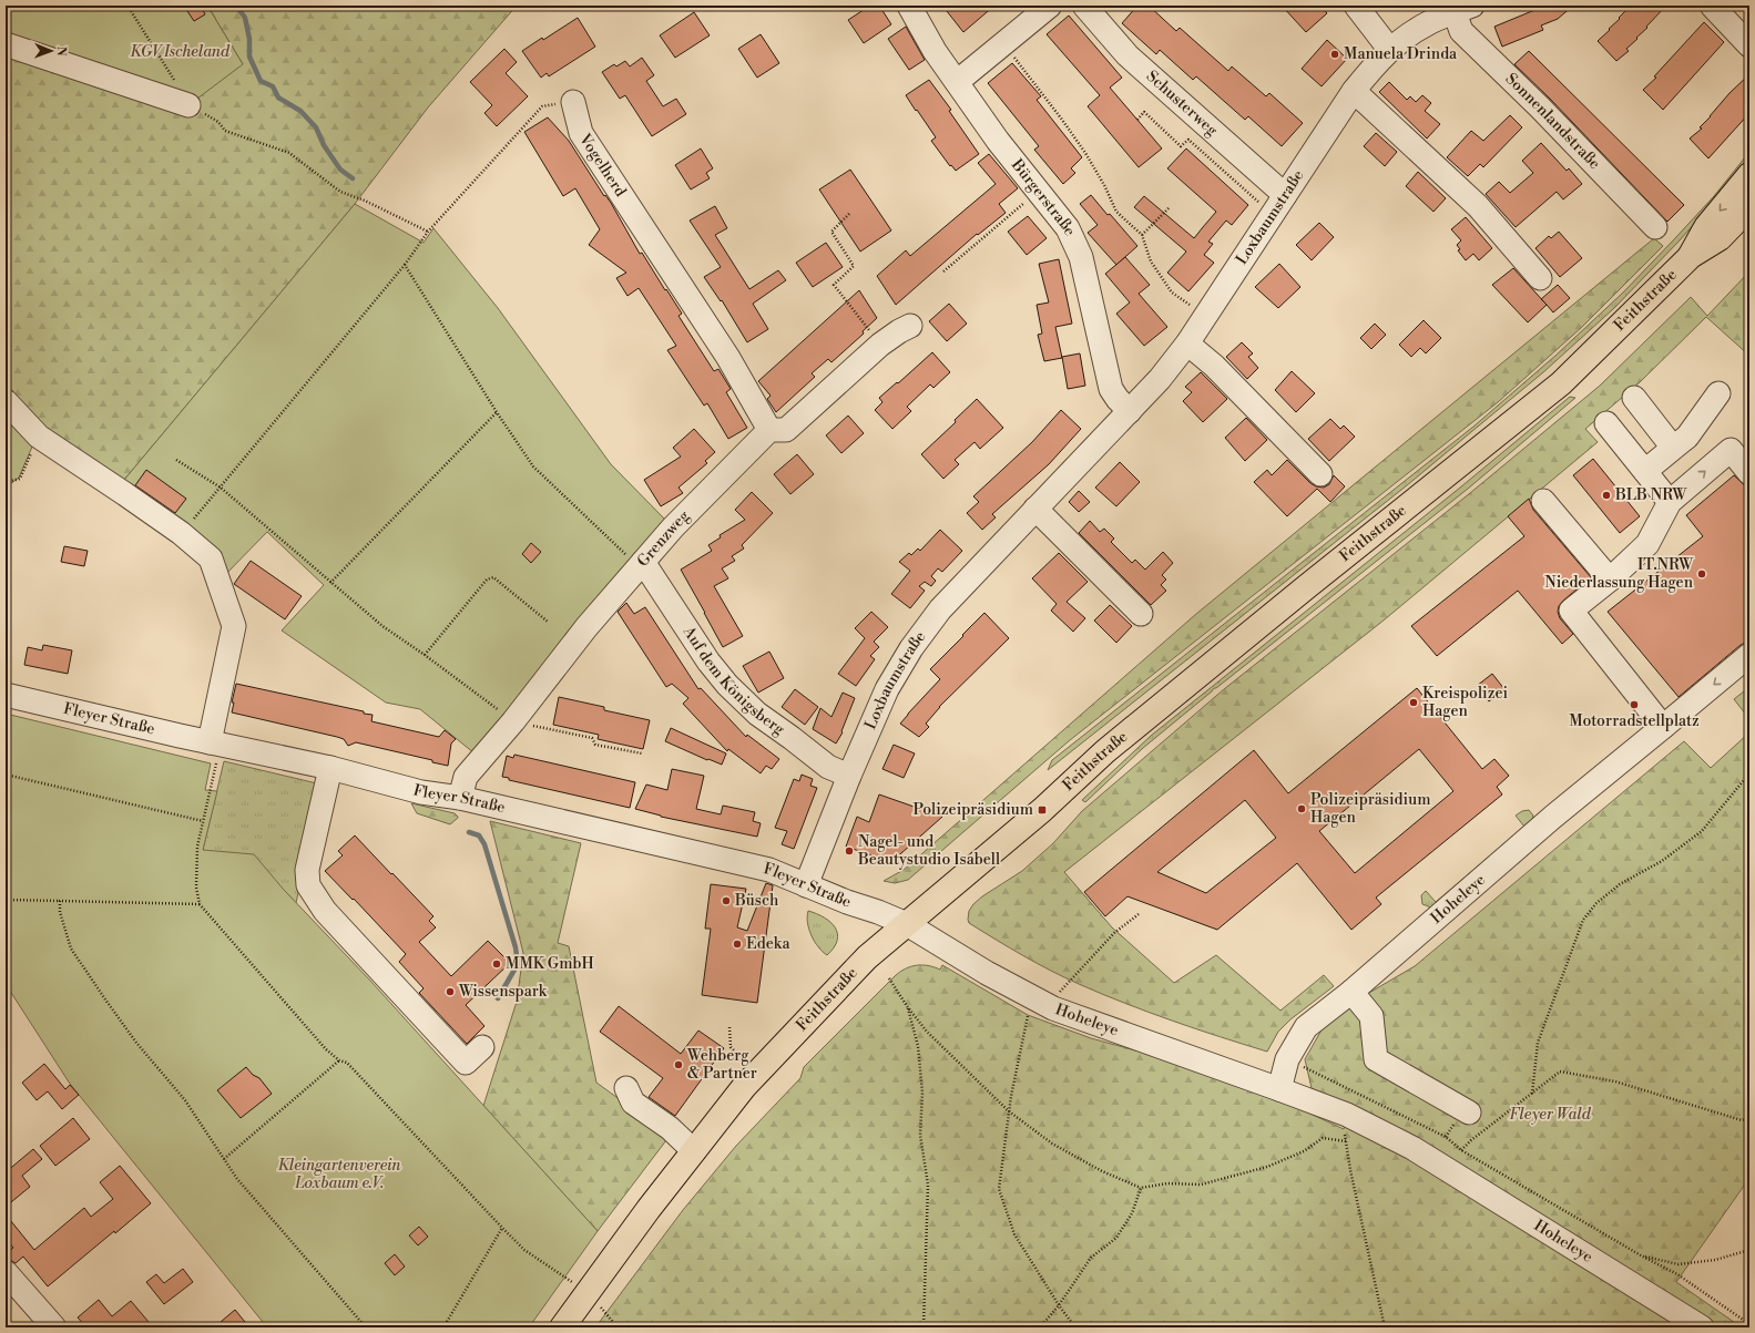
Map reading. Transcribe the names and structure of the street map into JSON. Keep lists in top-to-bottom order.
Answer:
{
  "streets": {
    "main road": ["Feithstraße"],
    "street": [
      "Schusterweg",
      "Sonnenlandstraße",
      "Vogelherd",
      "Bürgerstraße",
      "Loxbaumstraße",
      "Grenzweg",
      "Auf dem Königsberg",
      "Fleyer Straße",
      "Hoheleye"
    ]
  },
  "crossings": [
    ["Schusterweg", "Loxbaumstraße"],
    ["Sonnenlandstraße", "Loxbaumstraße"],
    ["Vogelherd", "Grenzweg"],
    ["Bürgerstraße", "Loxbaumstraße"],
    ["Loxbaumstraße", "Auf dem Königsberg"],
    ["Loxbaumstraße", "Fleyer Straße"],
    ["Feithstraße", "Fleyer Straße"],
    ["Feithstraße", "Hoheleye"],
    ["Grenzweg", "Auf dem Königsberg"],
    ["Grenzweg", "Fleyer Straße"],
    ["Fleyer Straße", "Hoheleye"]
  ],
  "parks": ["KGV Ischeland", "Fleyer Wald", "Kleingartenverein Loxbaum e.V."],
  "places": {
    "other": [
      "Manuela Drinda",
      "BLB NRW",
      "IT.NRW Niederlassung Hagen",
      "Kreispolizei Hagen",
      "Motorradstellplatz",
      "Polizeipräsidium Hagen",
      "Nagel- und Beautystudio Isabell",
      "Büsch",
      "Edeka",
      "MMK GmbH",
      "Wissenspark",
      "Wehberg & Partner"
    ],
    "transit": ["Polizeipräsidium"]
  },
  "north": "right"
}
